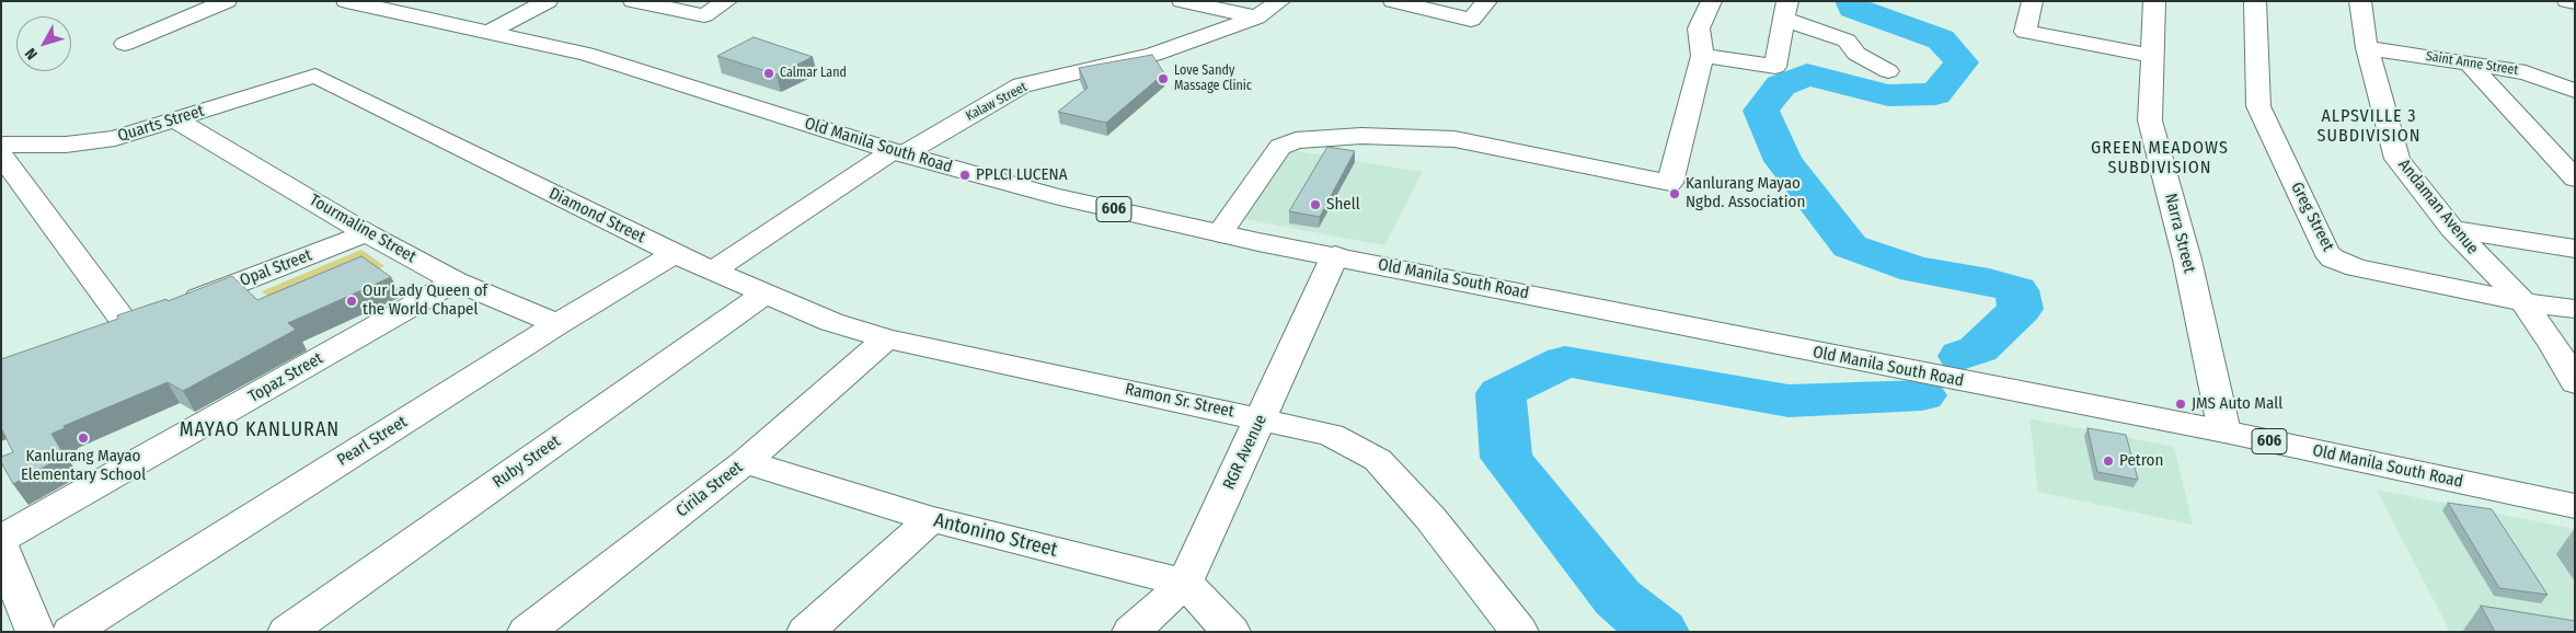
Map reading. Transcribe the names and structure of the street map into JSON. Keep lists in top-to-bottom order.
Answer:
{
  "streets": {
    "street": [
      "Saint Anne Street",
      "Kalaw Street",
      "Quarts Street",
      "Old Manila South Road",
      "Andaman Avenue",
      "606",
      "Diamond Street",
      "Greg Street",
      "Tourmaline Street",
      "Narra Street",
      "Opal Street",
      "Topaz Street",
      "Ramon Sr. Street",
      "Pearl Street",
      "RGR Avenue",
      "Ruby Street",
      "Cirila Street",
      "Antonino Street"
    ]
  },
  "crossings": [
    ["Saint Anne Street", "Andaman Avenue"],
    ["Kalaw Street", "Old Manila South Road"],
    ["Kalaw Street", "Diamond Street"],
    ["Quarts Street", "Diamond Street"],
    ["Quarts Street", "Tourmaline Street"],
    ["Old Manila South Road", "Narra Street"],
    ["Old Manila South Road", "RGR Avenue"],
    ["Andaman Avenue", "Greg Street"],
    ["Diamond Street", "Ramon Sr. Street"],
    ["Diamond Street", "Pearl Street"],
    ["Diamond Street", "Ruby Street"],
    ["Diamond Street", "Cirila Street"],
    ["Tourmaline Street", "Opal Street"],
    ["Tourmaline Street", "Topaz Street"],
    ["Tourmaline Street", "Pearl Street"],
    ["Ramon Sr. Street", "RGR Avenue"],
    ["Ramon Sr. Street", "Cirila Street"],
    ["RGR Avenue", "Antonino Street"],
    ["Cirila Street", "Antonino Street"]
  ],
  "districts": ["ALPSVILLE 3 SUBDIVISION", "GREEN MEADOWS SUBDIVISION", "MAYAO KANLURAN"],
  "places": [
    "Calmar Land",
    "Love Sandy Massage Clinic",
    "PPLCI LUCENA",
    "Kanlurang Mayao Ngbd. Association",
    "Shell",
    "Our Lady Queen of the World Chapel",
    "JMS Auto Mall",
    "Kanlurang Mayao Elementary School",
    "Petron"
  ],
  "north": "bottom left"
}
